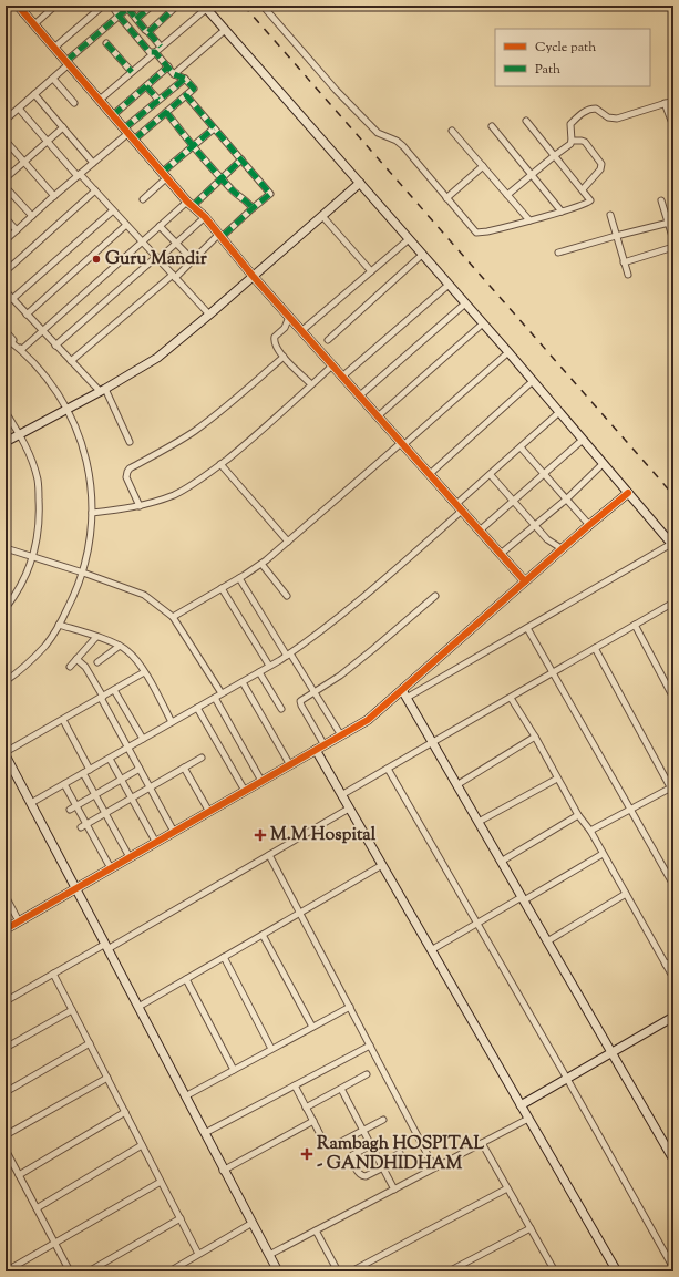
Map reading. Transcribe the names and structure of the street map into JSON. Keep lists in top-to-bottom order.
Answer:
{
  "places": {
    "other": ["Guru Mandir"],
    "health": ["M.M Hospital", "Rambagh HOSPITAL - GANDHIDHAM"]
  },
  "legend": ["Cycle path", "Path"]
}
